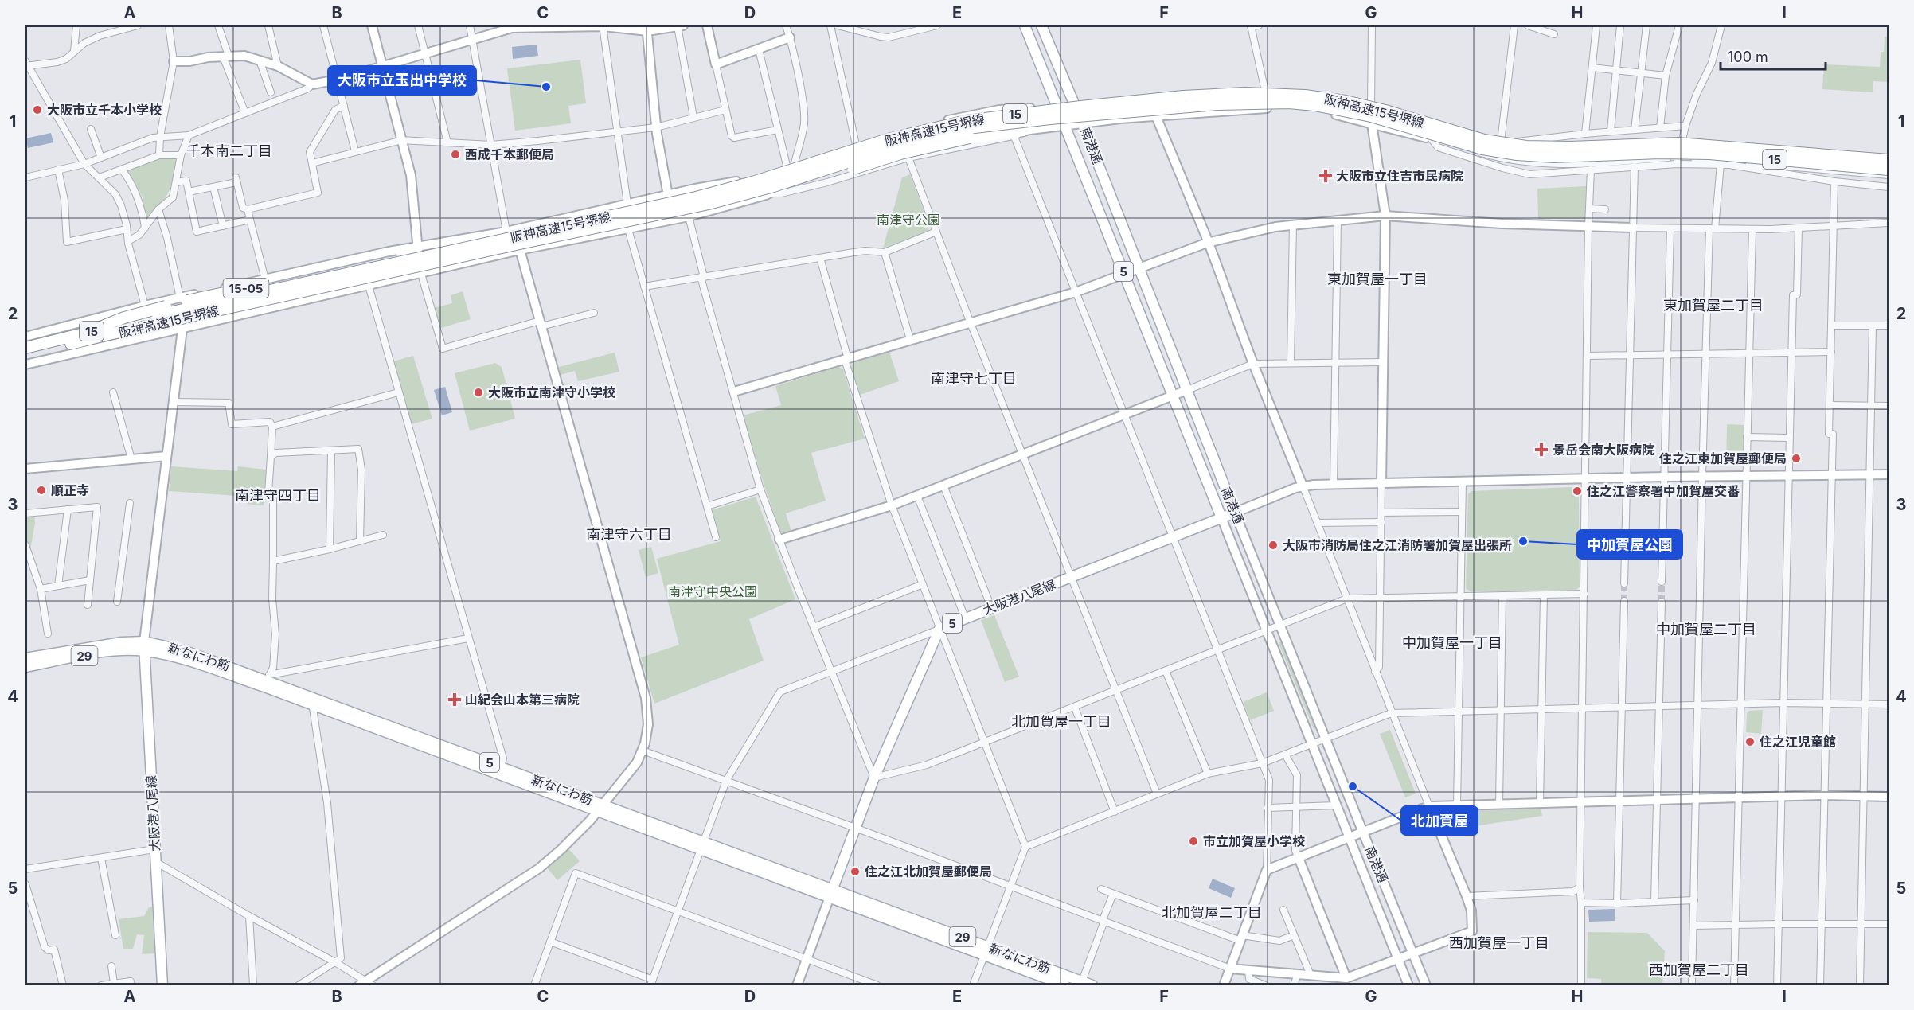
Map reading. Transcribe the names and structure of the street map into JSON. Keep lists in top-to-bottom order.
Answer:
{
  "streets": {
    "highway": ["阪神高速15号堺線", "15", "15-05"],
    "main road": [
      "南港通",
      "5",
      "大阪港八尾線",
      "29",
      "新なにわ筋"
    ]
  },
  "crossings": [
    ["阪神高速15号堺線", "15"],
    ["阪神高速15号堺線", "15-05"],
    ["南港通", "大阪港八尾線"],
    ["5", "大阪港八尾線"],
    ["5", "新なにわ筋"],
    ["大阪港八尾線", "新なにわ筋"]
  ],
  "districts": [
    "千本南二丁目",
    "東加賀屋一丁目",
    "東加賀屋二丁目",
    "南津守七丁目",
    "南津守四丁目",
    "南津守六丁目",
    "中加賀屋二丁目",
    "中加賀屋一丁目",
    "北加賀屋一丁目",
    "北加賀屋二丁目",
    "西加賀屋一丁目",
    "西加賀屋二丁目"
  ],
  "parks": ["南津守公園", "南津守中央公園"],
  "places": {
    "other": [
      "大阪市立玉出中学校",
      "大阪市立千本小学校",
      "西成千本郵便局",
      "大阪市立南津守小学校",
      "住之江東加賀屋郵便局",
      "順正寺",
      "住之江警察署中加賀屋交番",
      "中加賀屋公園",
      "大阪市消防局住之江消防署加賀屋出張所",
      "住之江児童館",
      "北加賀屋",
      "市立加賀屋小学校",
      "住之江北加賀屋郵便局"
    ],
    "health": ["大阪市立住吉市民病院", "景岳会南大阪病院", "山紀会山本第三病院"]
  },
  "scale_bar": "100 m",
  "grid": {
    "columns": [
      "A",
      "B",
      "C",
      "D",
      "E",
      "F",
      "G",
      "H",
      "I"
    ],
    "rows": [
      "1",
      "2",
      "3",
      "4",
      "5"
    ]
  }
}
